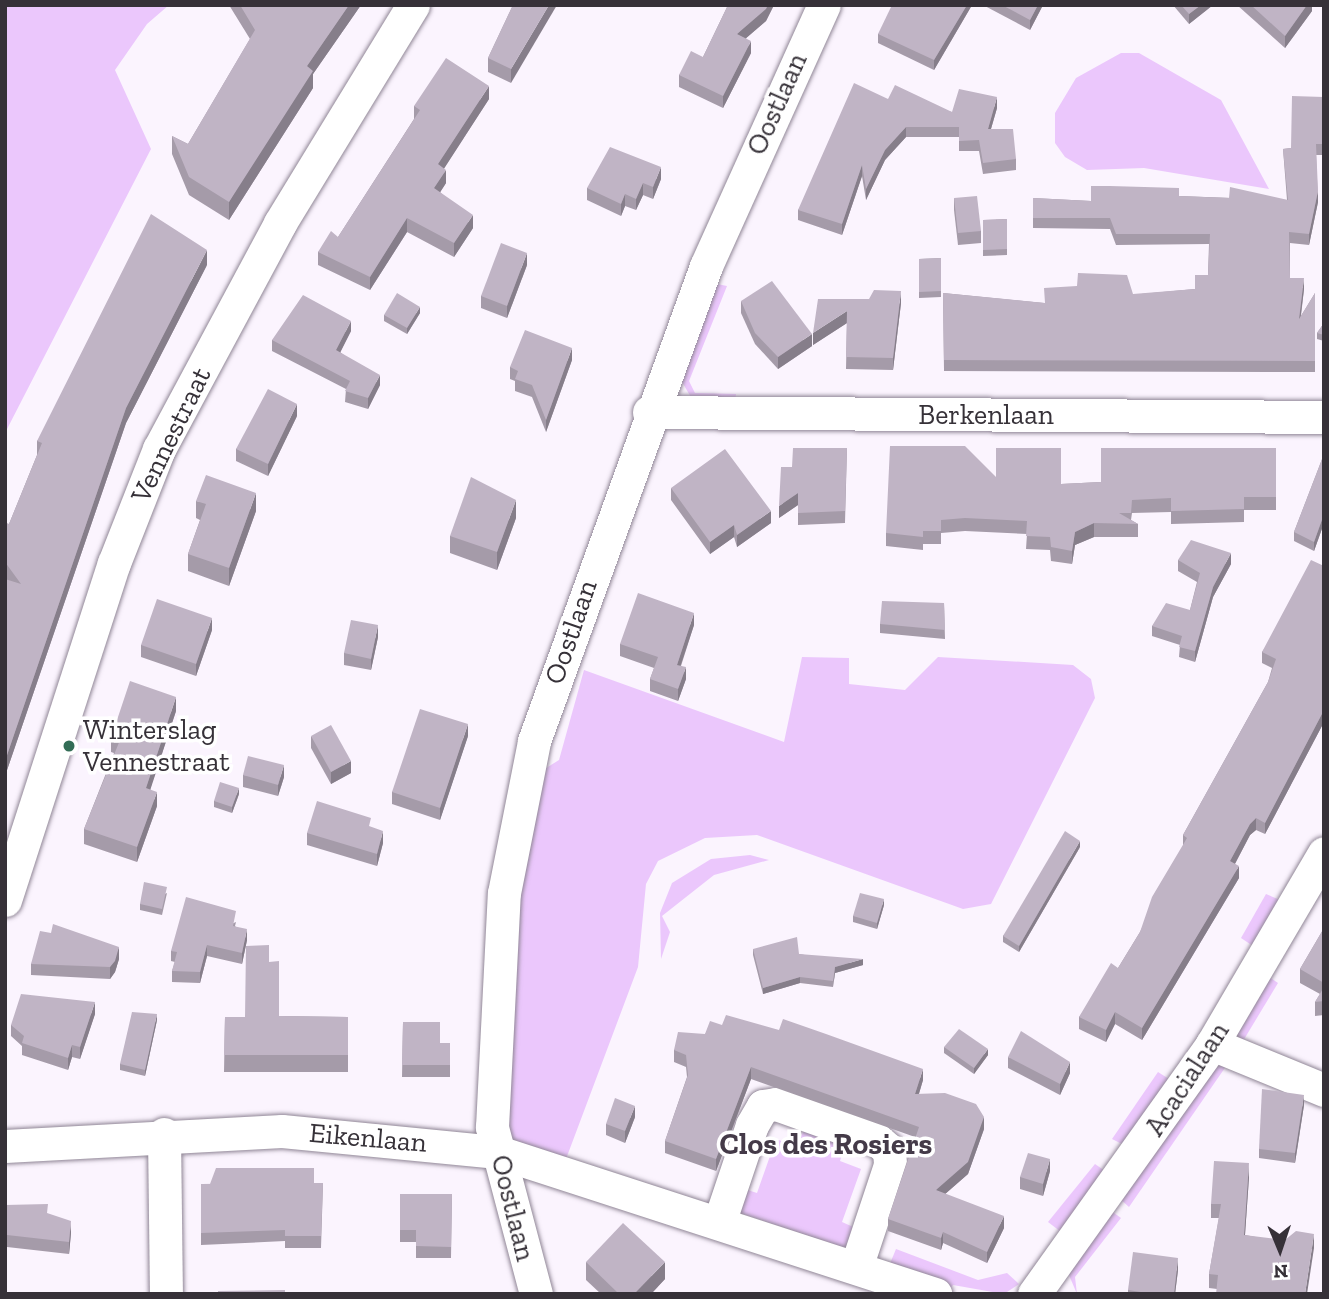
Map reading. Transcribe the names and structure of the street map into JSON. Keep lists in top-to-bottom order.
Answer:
{
  "streets": {
    "street": [
      "Oostlaan",
      "Berkenlaan",
      "Vennestraat",
      "Acacialaan",
      "Eikenlaan"
    ]
  },
  "crossings": [
    ["Oostlaan", "Berkenlaan"],
    ["Oostlaan", "Eikenlaan"]
  ],
  "districts": ["Clos des Rosiers"],
  "places": ["Winterslag Vennestraat"],
  "north": "bottom"
}
